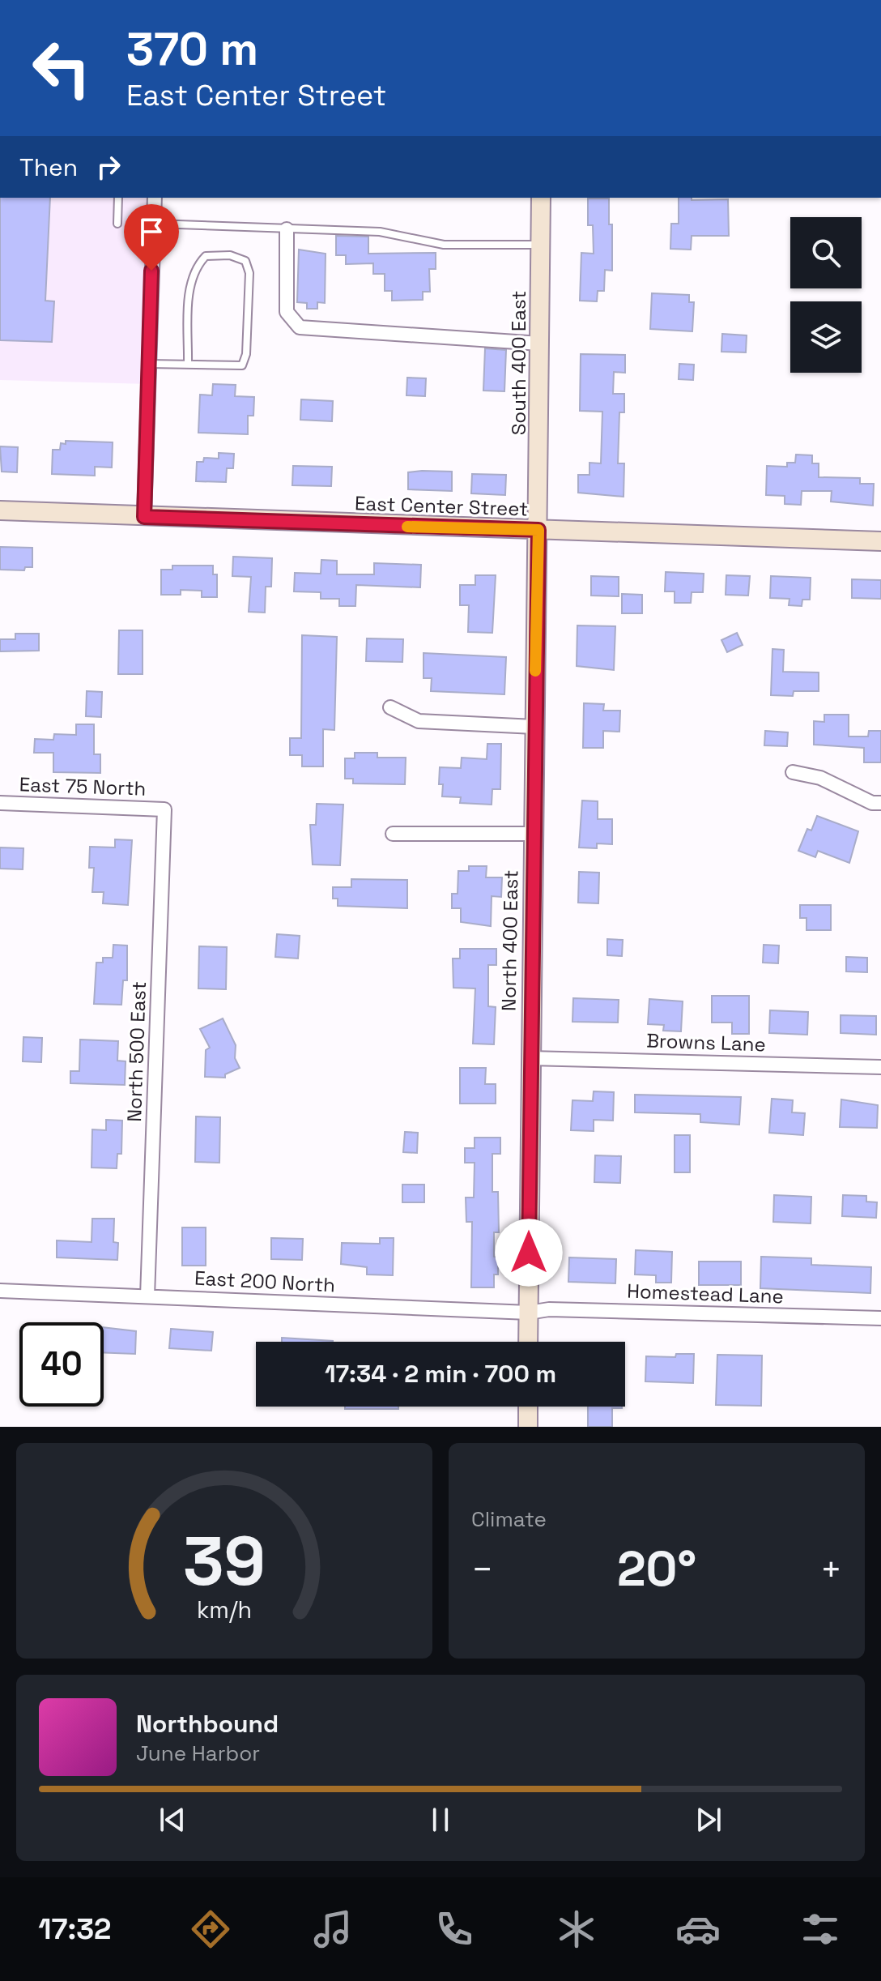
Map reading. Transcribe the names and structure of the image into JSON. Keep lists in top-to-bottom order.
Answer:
{
  "streets": {
    "street": [
      "South 400 East",
      "East Center Street",
      "East 75 North",
      "North 400 East",
      "Browns Lane",
      "North 500 East",
      "East 200 North",
      "Homestead Lane"
    ]
  },
  "crossings": [
    ["South 400 East", "East Center Street"],
    ["South 400 East", "North 400 East"],
    ["East Center Street", "North 400 East"],
    ["East 75 North", "North 500 East"],
    ["North 400 East", "Browns Lane"],
    ["North 400 East", "East 200 North"],
    ["North 400 East", "Homestead Lane"],
    ["North 500 East", "East 200 North"],
    ["East 200 North", "Homestead Lane"]
  ],
  "page": {
    "turn": ["370 m", "East Center Street"],
    "then": "Then",
    "limit": "40",
    "trip": "17:34 · 2 min · 700 m",
    "tile": "Climate",
    "heat": ["−", "20°", "+"],
    "song": ["Northbound", "June Harbor"],
    "tabs": "17:32",
    "gauge": ["39", "km/h"]
  }
}
